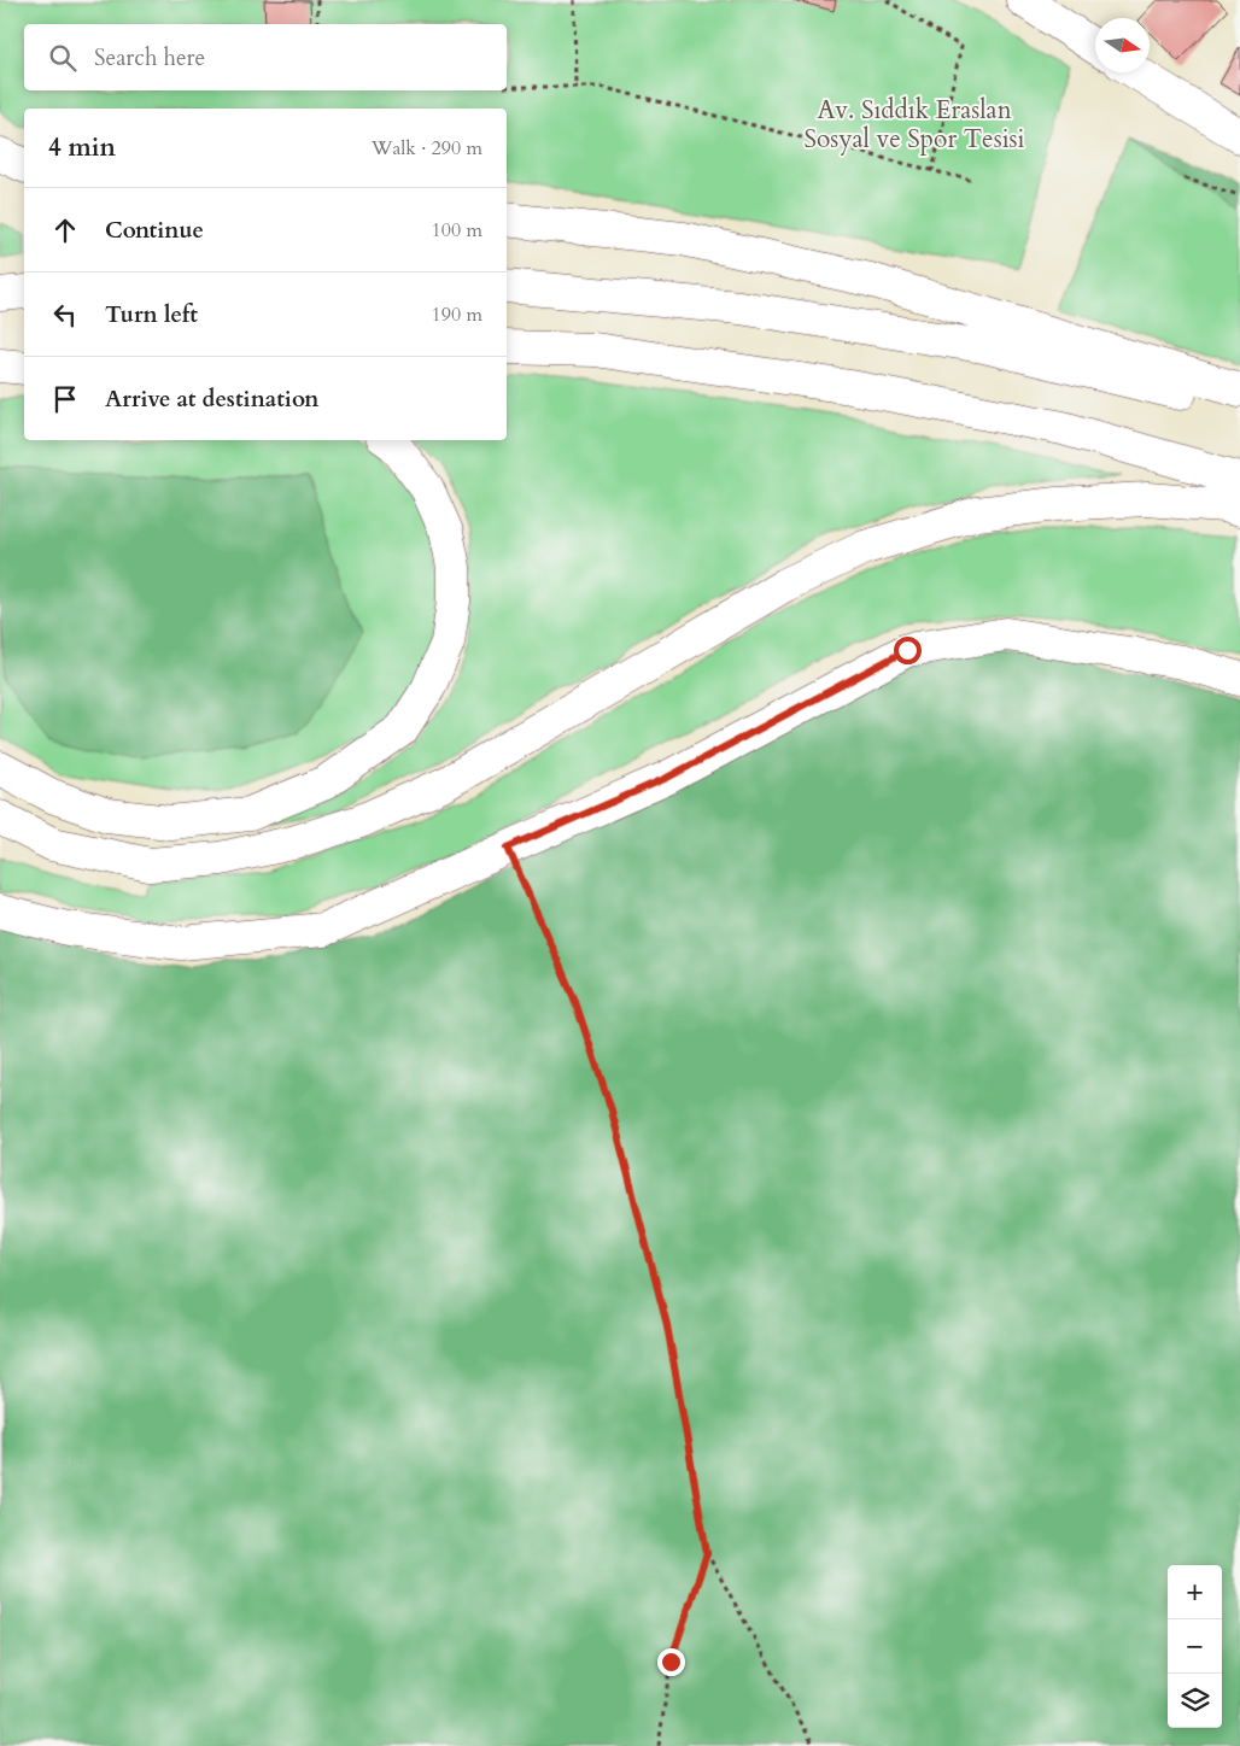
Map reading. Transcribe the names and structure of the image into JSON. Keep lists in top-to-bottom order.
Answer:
{
  "parks": ["Av. Sıddık Eraslan Sosyal ve Spor Tesisi"],
  "north": "right",
  "page": {
    "search": "Search here",
    "heading": ["4 min", "Walk · 290 m"],
    "list": [
      ["Continue", "100 m"],
      ["Turn left", "190 m"],
      "Arrive at destination"
    ],
    "map_buttons": ["+", "−"]
  }
}
